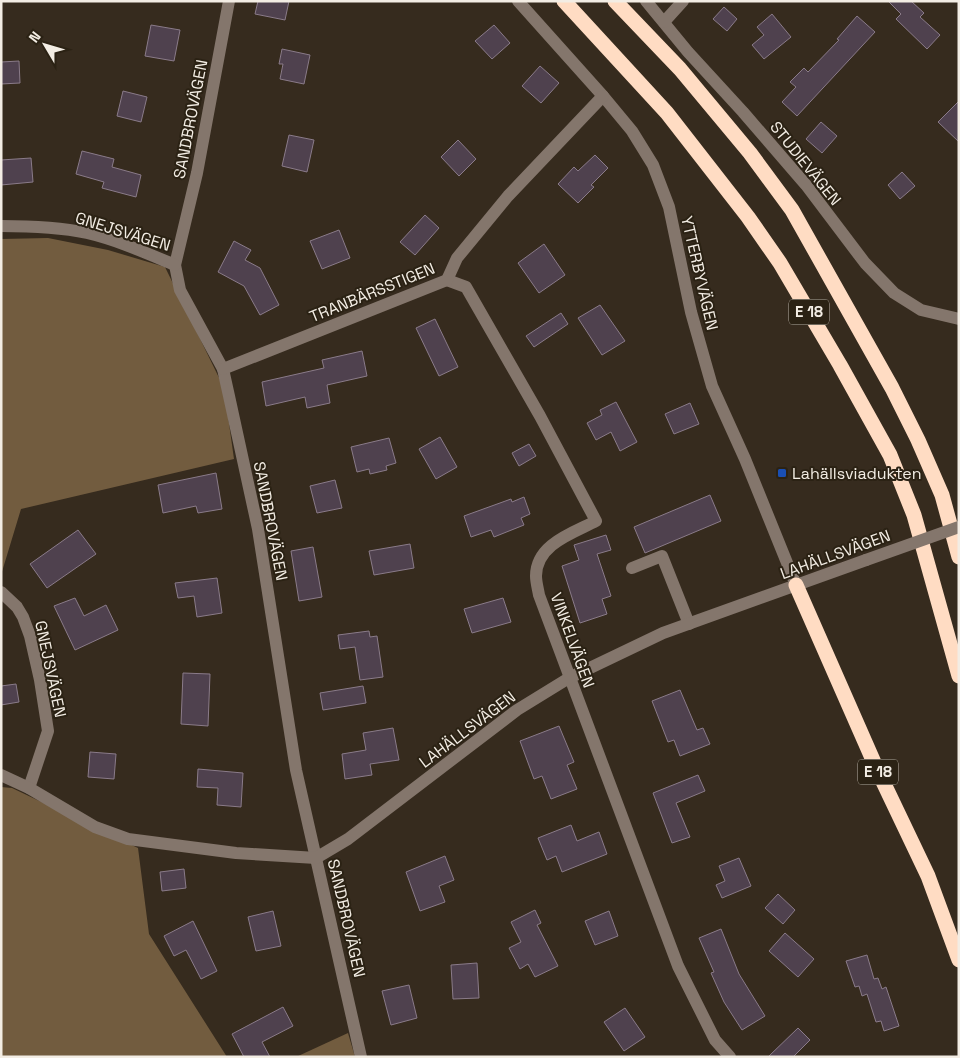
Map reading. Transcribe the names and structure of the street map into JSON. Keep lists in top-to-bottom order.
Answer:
{
  "streets": {
    "highway": ["E 18"],
    "street": [
      "SANDBROVÄGEN",
      "STUDIEVÄGEN",
      "GNEJSVÄGEN",
      "YTTERBYVÄGEN",
      "TRANBÄRSSTIGEN",
      "LAHÄLLSVÄGEN",
      "VINKELVÄGEN"
    ]
  },
  "crossings": [
    ["SANDBROVÄGEN", "GNEJSVÄGEN"],
    ["SANDBROVÄGEN", "TRANBÄRSSTIGEN"],
    ["SANDBROVÄGEN", "LAHÄLLSVÄGEN"],
    ["YTTERBYVÄGEN", "TRANBÄRSSTIGEN"],
    ["YTTERBYVÄGEN", "E 18"],
    ["YTTERBYVÄGEN", "LAHÄLLSVÄGEN"],
    ["TRANBÄRSSTIGEN", "VINKELVÄGEN"],
    ["E 18", "LAHÄLLSVÄGEN"],
    ["LAHÄLLSVÄGEN", "VINKELVÄGEN"]
  ],
  "places": {
    "transit": ["Lahällsviadukten"]
  },
  "north": "top left"
}
